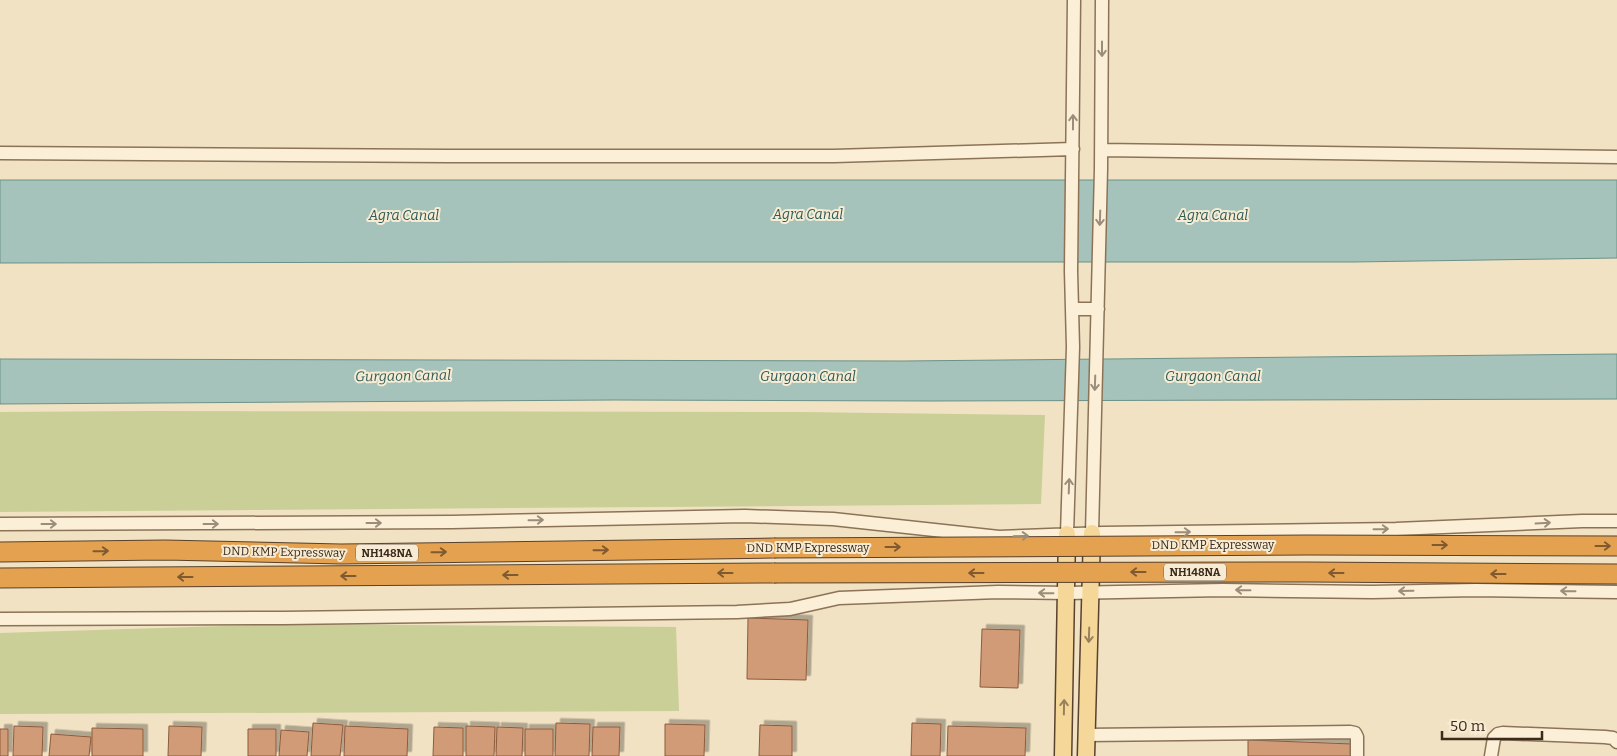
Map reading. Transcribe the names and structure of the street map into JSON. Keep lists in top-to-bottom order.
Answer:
{
  "streets": {
    "highway": ["DND KMP Expressway", "NH148NA"]
  },
  "water": ["Agra Canal", "Gurgaon Canal"],
  "scale_bar": "50 m"
}
